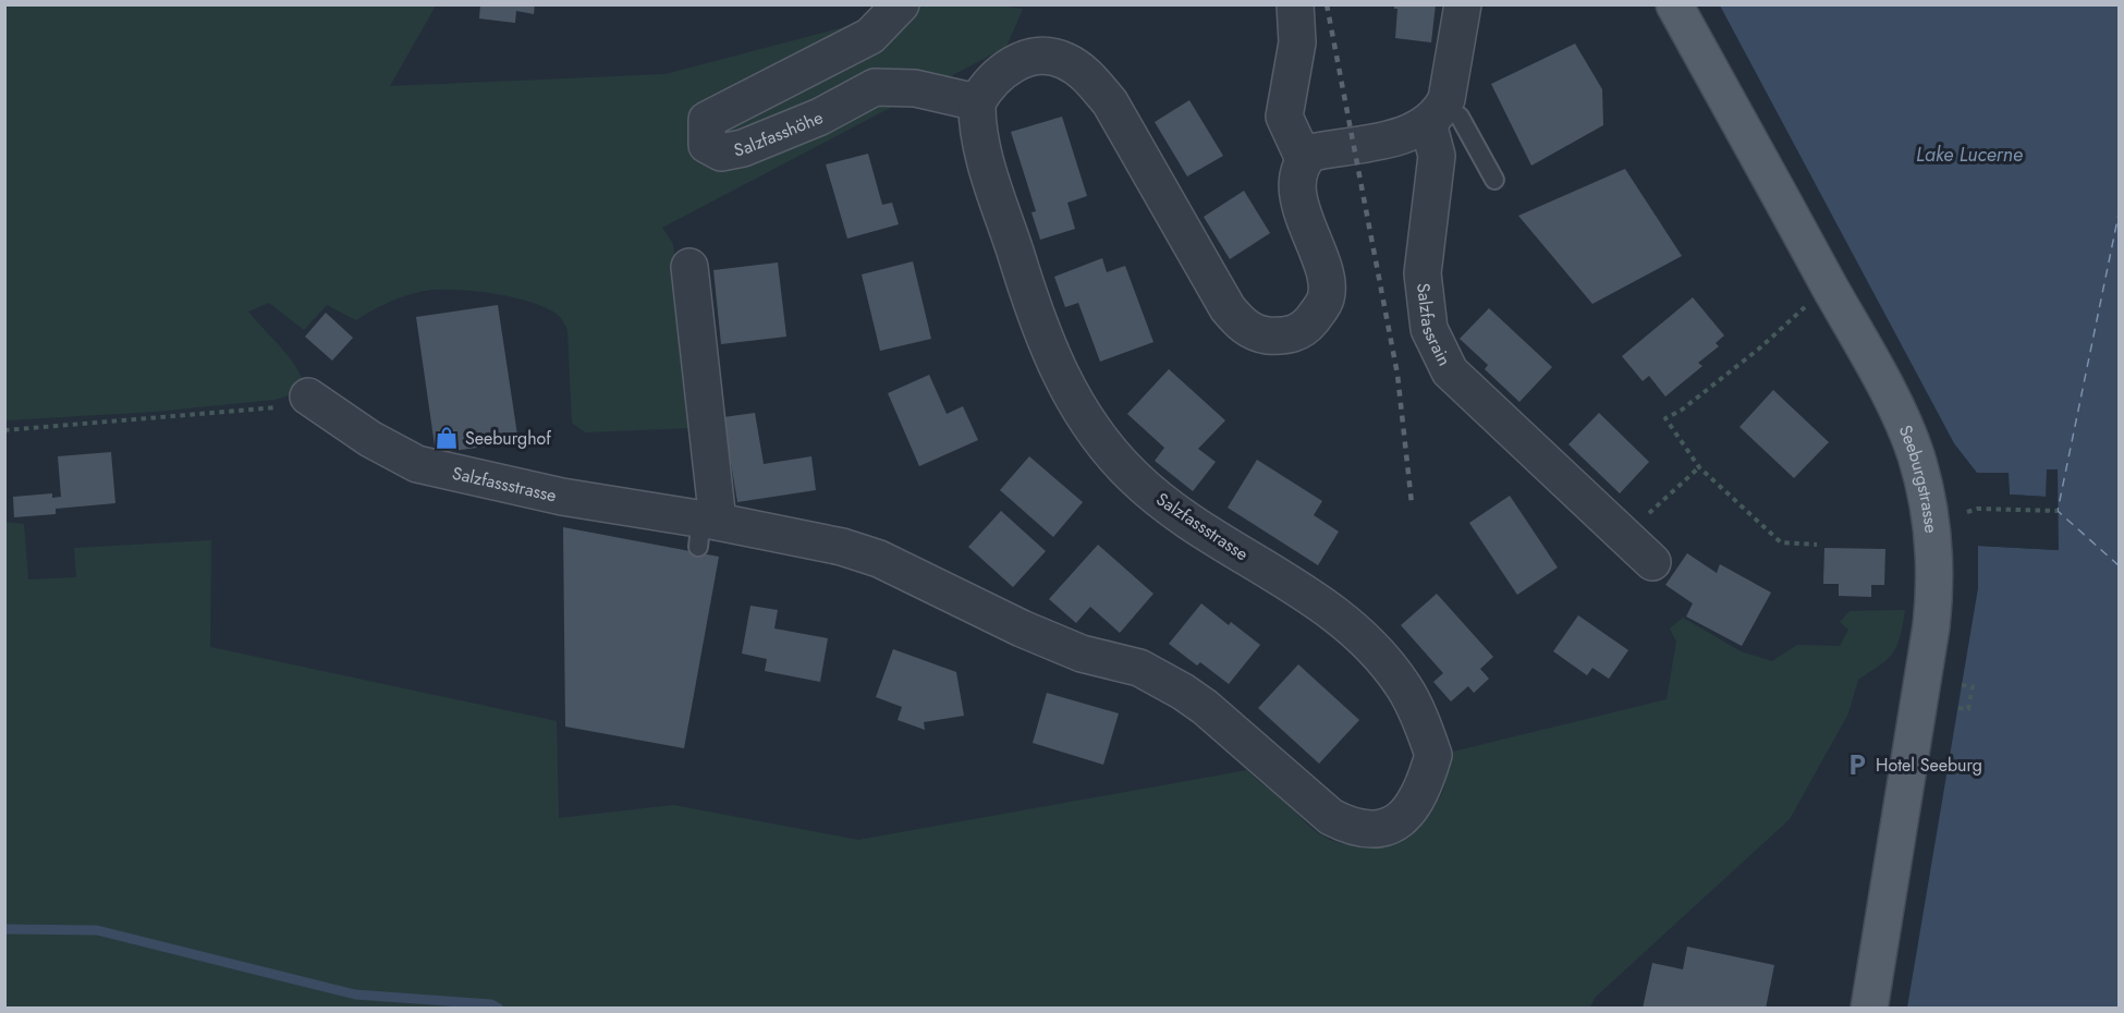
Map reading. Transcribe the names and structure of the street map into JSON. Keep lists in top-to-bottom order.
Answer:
{
  "streets": {
    "main road": ["Seeburgstrasse"],
    "street": ["Salzfasshöhe", "Salzfassrain", "Salzfassstrasse"]
  },
  "crossings": [
    ["Salzfasshöhe", "Salzfassstrasse"]
  ],
  "water": ["Lake Lucerne"],
  "places": {
    "shop": ["Seeburghof"],
    "parking": ["Hotel Seeburg"]
  }
}
